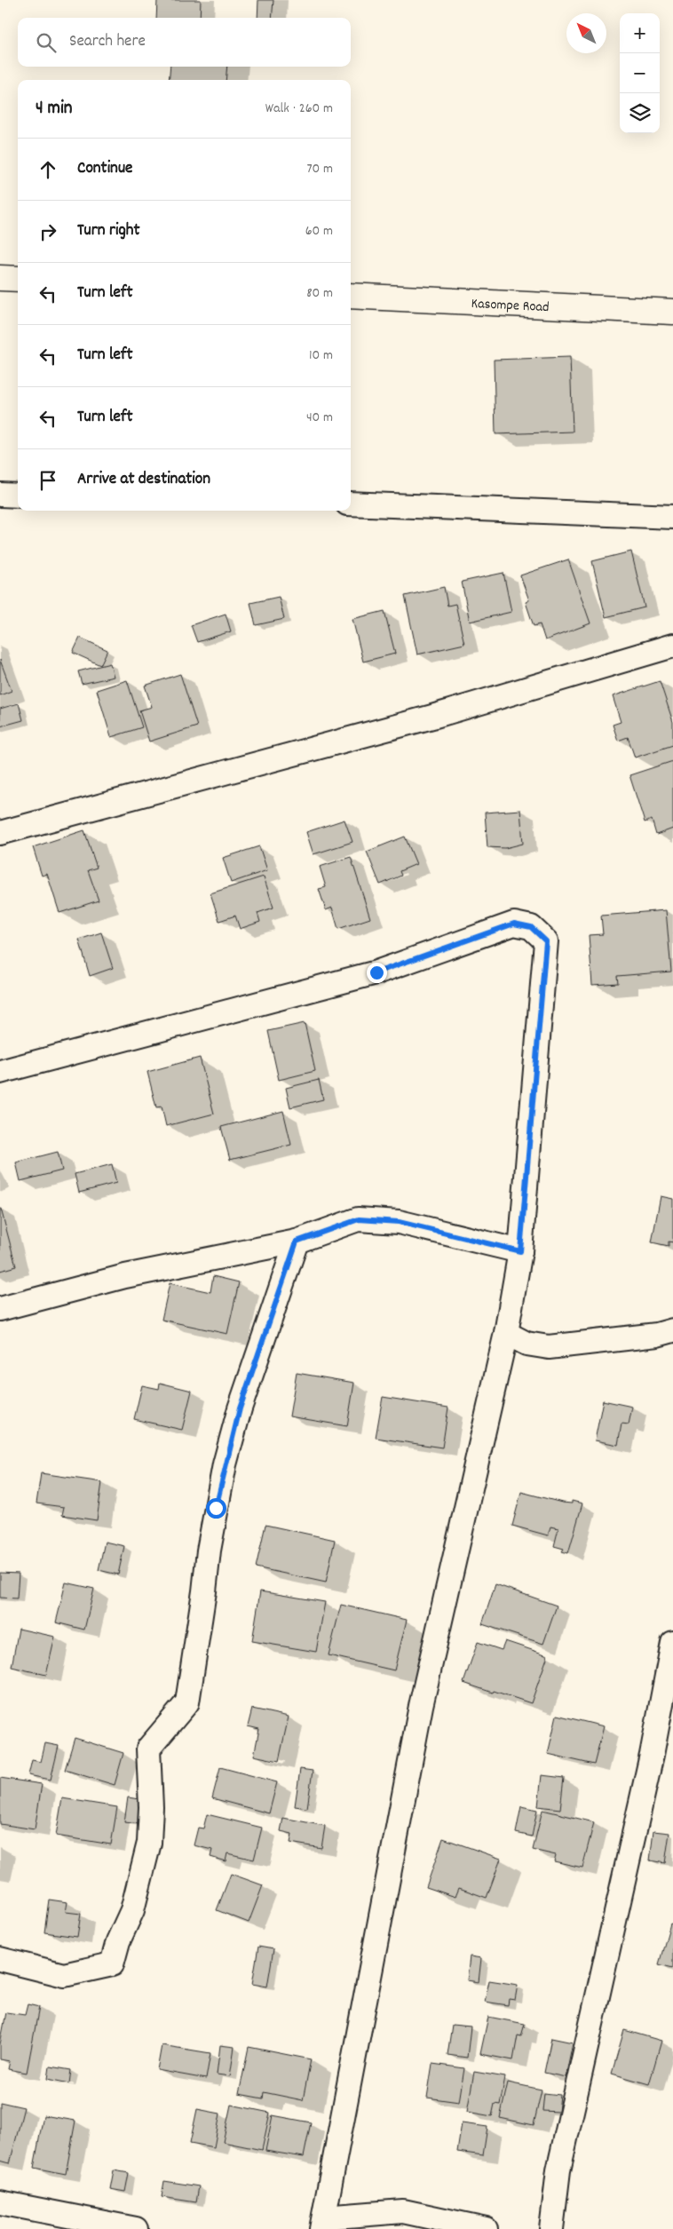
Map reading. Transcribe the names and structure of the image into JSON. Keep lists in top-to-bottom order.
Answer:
{
  "streets": {
    "street": ["Kasompe Road"]
  },
  "north": "top left",
  "page": {
    "map_buttons": ["+", "−"],
    "search": "Search here",
    "heading": ["4 min", "Walk · 260 m"],
    "list": [
      ["Continue", "70 m"],
      ["Turn right", "60 m"],
      ["Turn left", "80 m"],
      ["Turn left", "10 m"],
      ["Turn left", "40 m"],
      "Arrive at destination"
    ]
  }
}
